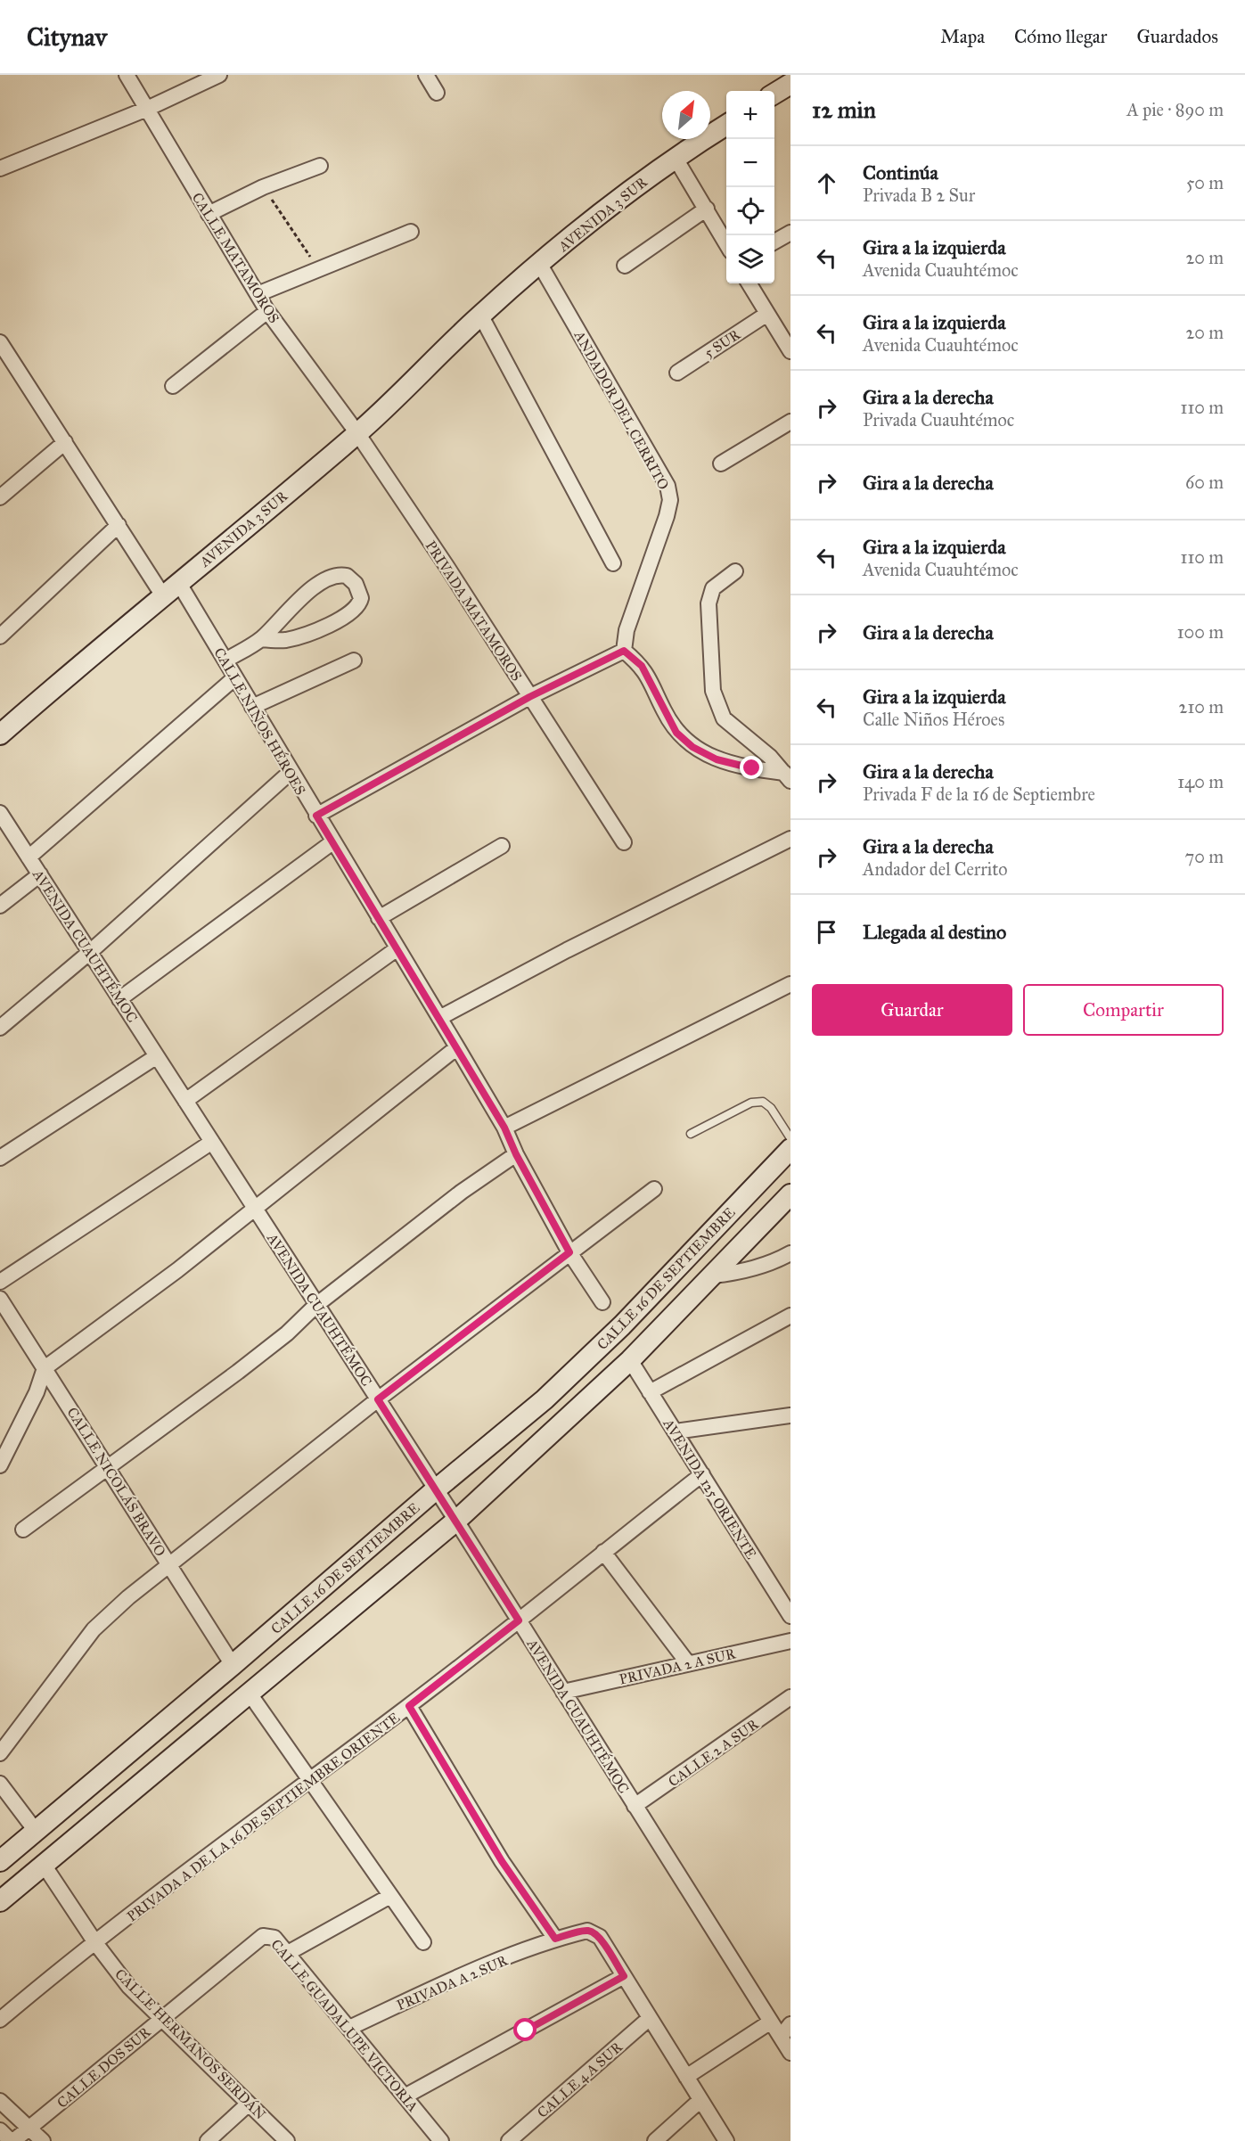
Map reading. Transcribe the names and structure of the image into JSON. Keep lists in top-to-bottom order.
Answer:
{
  "streets": {
    "main road": ["AVENIDA 3 SUR", "CALLE 16 DE SEPTIEMBRE"],
    "street": [
      "CALLE MATAMOROS",
      "5 SUR",
      "ANDADOR DEL CERRITO",
      "PRIVADA MATAMOROS",
      "CALLE NIÑOS HÉROES",
      "AVENIDA CUAUHTÉMOC",
      "CALLE NICOLÁS BRAVO",
      "AVENIDA 125 ORIENTE",
      "PRIVADA 2 A SUR",
      "CALLE 2 A SUR",
      "PRIVADA A DE LA 16 DE SEPTIEMBRE ORIENTE",
      "PRIVADA A 2 SUR",
      "CALLE GUADALUPE VICTORIA",
      "CALLE HERMANOS SERDÁN",
      "CALLE DOS SUR",
      "CALLE 4 A SUR"
    ]
  },
  "crossings": [
    ["AVENIDA 3 SUR", "CALLE MATAMOROS"],
    ["AVENIDA 3 SUR", "ANDADOR DEL CERRITO"],
    ["AVENIDA 3 SUR", "PRIVADA MATAMOROS"],
    ["AVENIDA 3 SUR", "CALLE NIÑOS HÉROES"],
    ["CALLE MATAMOROS", "PRIVADA MATAMOROS"],
    ["AVENIDA CUAUHTÉMOC", "CALLE 16 DE SEPTIEMBRE"],
    ["AVENIDA CUAUHTÉMOC", "PRIVADA 2 A SUR"],
    ["AVENIDA CUAUHTÉMOC", "CALLE 2 A SUR"],
    ["AVENIDA CUAUHTÉMOC", "PRIVADA A DE LA 16 DE SEPTIEMBRE ORIENTE"],
    ["CALLE 16 DE SEPTIEMBRE", "CALLE NICOLÁS BRAVO"],
    ["AVENIDA 125 ORIENTE", "PRIVADA A DE LA 16 DE SEPTIEMBRE ORIENTE"],
    ["PRIVADA A DE LA 16 DE SEPTIEMBRE ORIENTE", "CALLE HERMANOS SERDÁN"],
    ["PRIVADA A 2 SUR", "CALLE GUADALUPE VICTORIA"],
    ["CALLE GUADALUPE VICTORIA", "CALLE DOS SUR"],
    ["CALLE HERMANOS SERDÁN", "CALLE DOS SUR"]
  ],
  "north": "top right",
  "page": {
    "header": "Citynav",
    "nav": ["Mapa", "Cómo llegar", "Guardados"],
    "heading": ["12 min", "A pie · 890 m"],
    "map_buttons": ["+", "−"],
    "list": [
      ["Continúa", "Privada B 2 Sur", "50 m"],
      ["Gira a la izquierda", "Avenida Cuauhtémoc", "20 m"],
      ["Gira a la izquierda", "Avenida Cuauhtémoc", "20 m"],
      ["Gira a la derecha", "Privada Cuauhtémoc", "110 m"],
      ["Gira a la derecha", "60 m"],
      ["Gira a la izquierda", "Avenida Cuauhtémoc", "110 m"],
      ["Gira a la derecha", "100 m"],
      ["Gira a la izquierda", "Calle Niños Héroes", "210 m"],
      ["Gira a la derecha", "Privada F de la 16 de Septiembre", "140 m"],
      ["Gira a la derecha", "Andador del Cerrito", "70 m"],
      "Llegada al destino"
    ],
    "buttons": ["Guardar", "Compartir"]
  }
}
